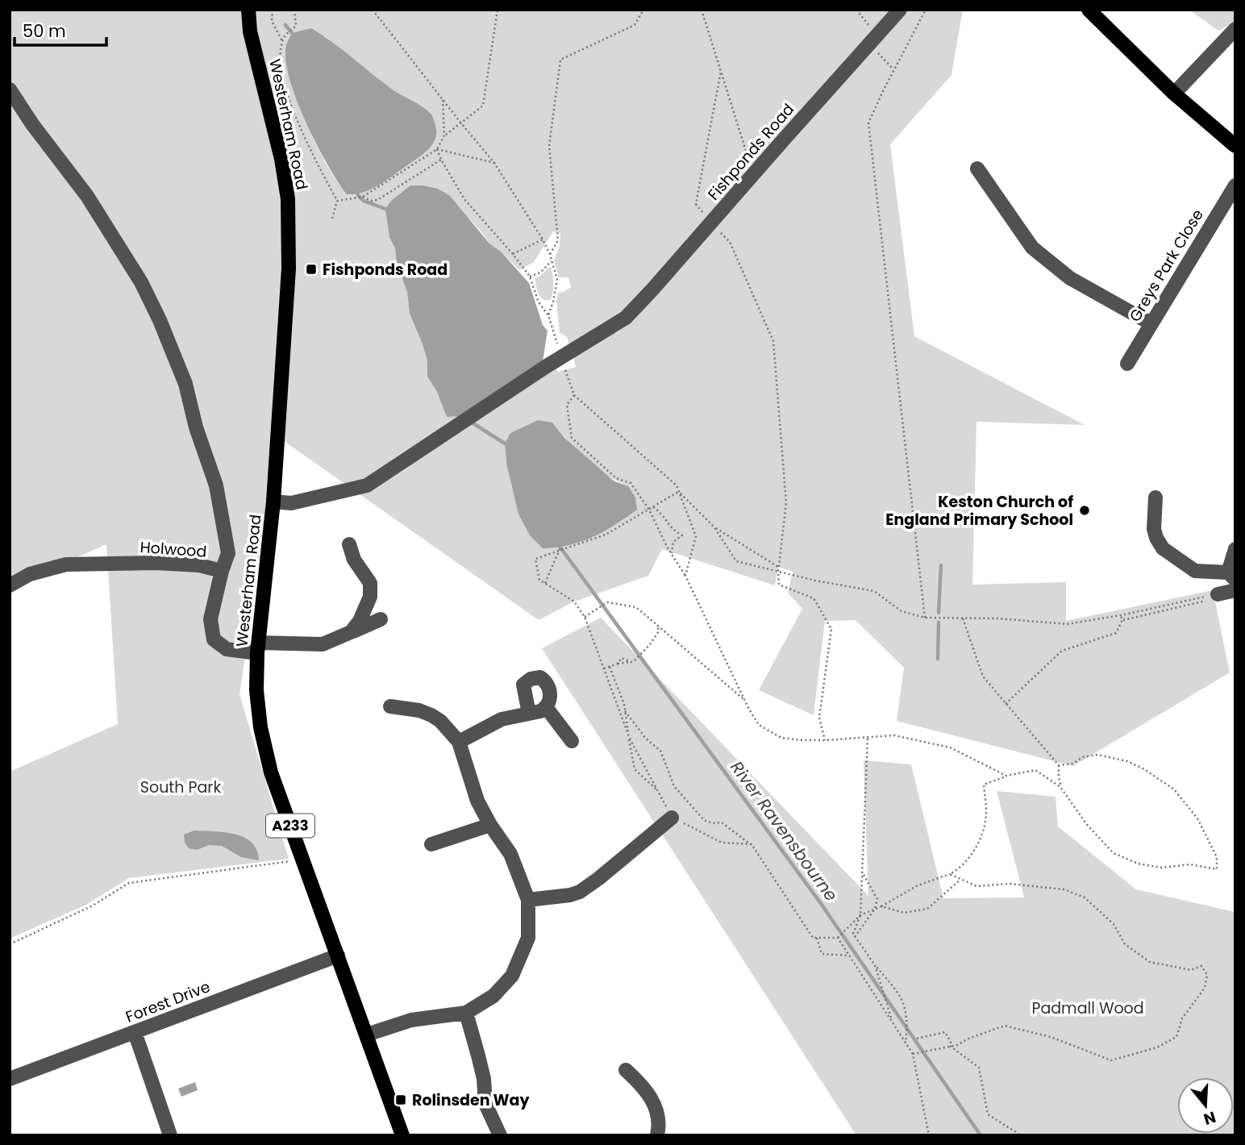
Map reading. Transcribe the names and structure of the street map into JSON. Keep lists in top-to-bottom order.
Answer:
{
  "streets": {
    "main road": ["Westerham Road", "A233"],
    "street": [
      "Fishponds Road",
      "Greys Park Close",
      "Holwood",
      "Forest Drive"
    ]
  },
  "crossings": [
    ["Westerham Road", "Fishponds Road"],
    ["Westerham Road", "Holwood"],
    ["Westerham Road", "Forest Drive"]
  ],
  "water": ["River Ravensbourne"],
  "parks": ["South Park", "Padmall Wood"],
  "places": {
    "transit": ["Fishponds Road", "Rolinsden Way"],
    "other": ["Keston Church of England Primary School"]
  },
  "scale_bar": "50 m",
  "north": "bottom"
}
